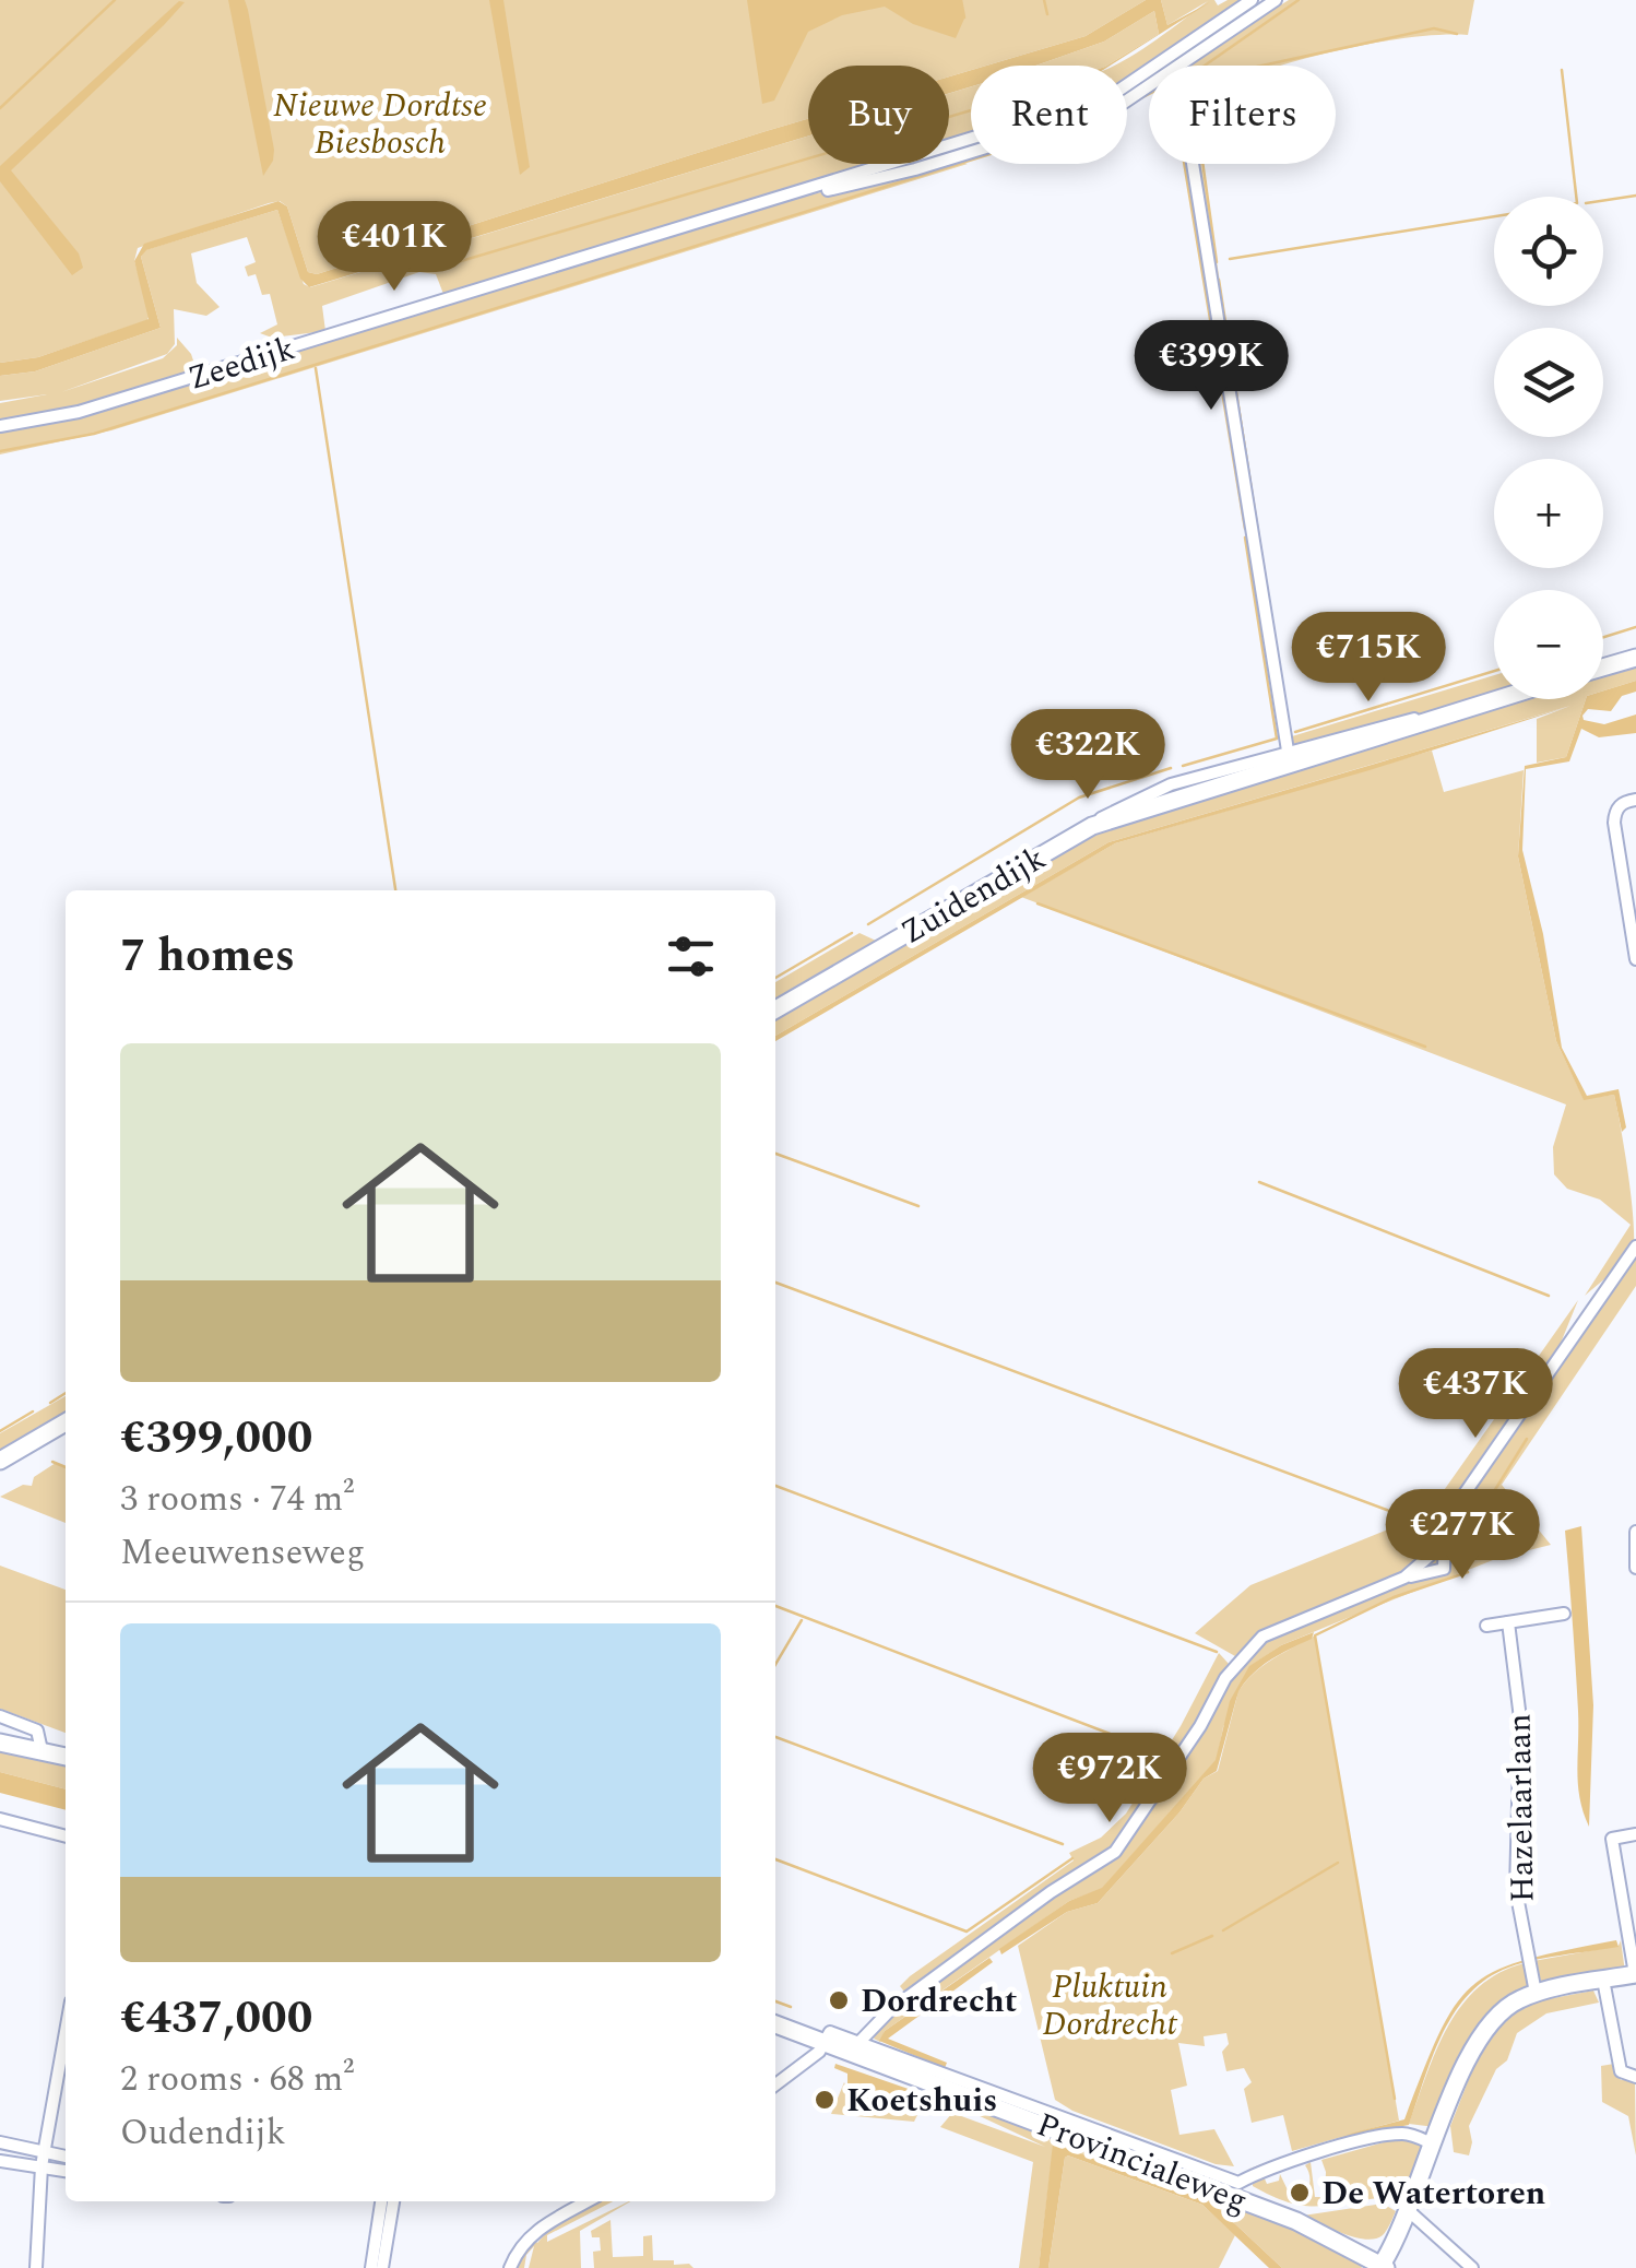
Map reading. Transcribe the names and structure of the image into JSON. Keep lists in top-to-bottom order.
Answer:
{
  "streets": {
    "street": [
      "Zeedijk",
      "Zuidendijk",
      "Hazelaarlaan",
      "Provincialeweg"
    ]
  },
  "parks": ["Nieuwe Dordtse Biesbosch", "Pluktuin Dordrecht"],
  "places": ["Dordrecht", "Koetshuis", "De Watertoren"],
  "page": {
    "chip": ["Buy", "Rent", "Filters"],
    "map_buttons": ["+", "−"],
    "price": [
      "€401K",
      "€399K",
      "€715K",
      "€322K",
      "€437K",
      "€277K",
      "€972K"
    ],
    "heading": "7 homes",
    "list": [
      {
        "name": "€399,000",
        "note": "3 rooms · 74 m² · Meeuwenseweg"
      },
      {
        "name": "€437,000",
        "note": "2 rooms · 68 m² · Oudendijk"
      }
    ]
  }
}
